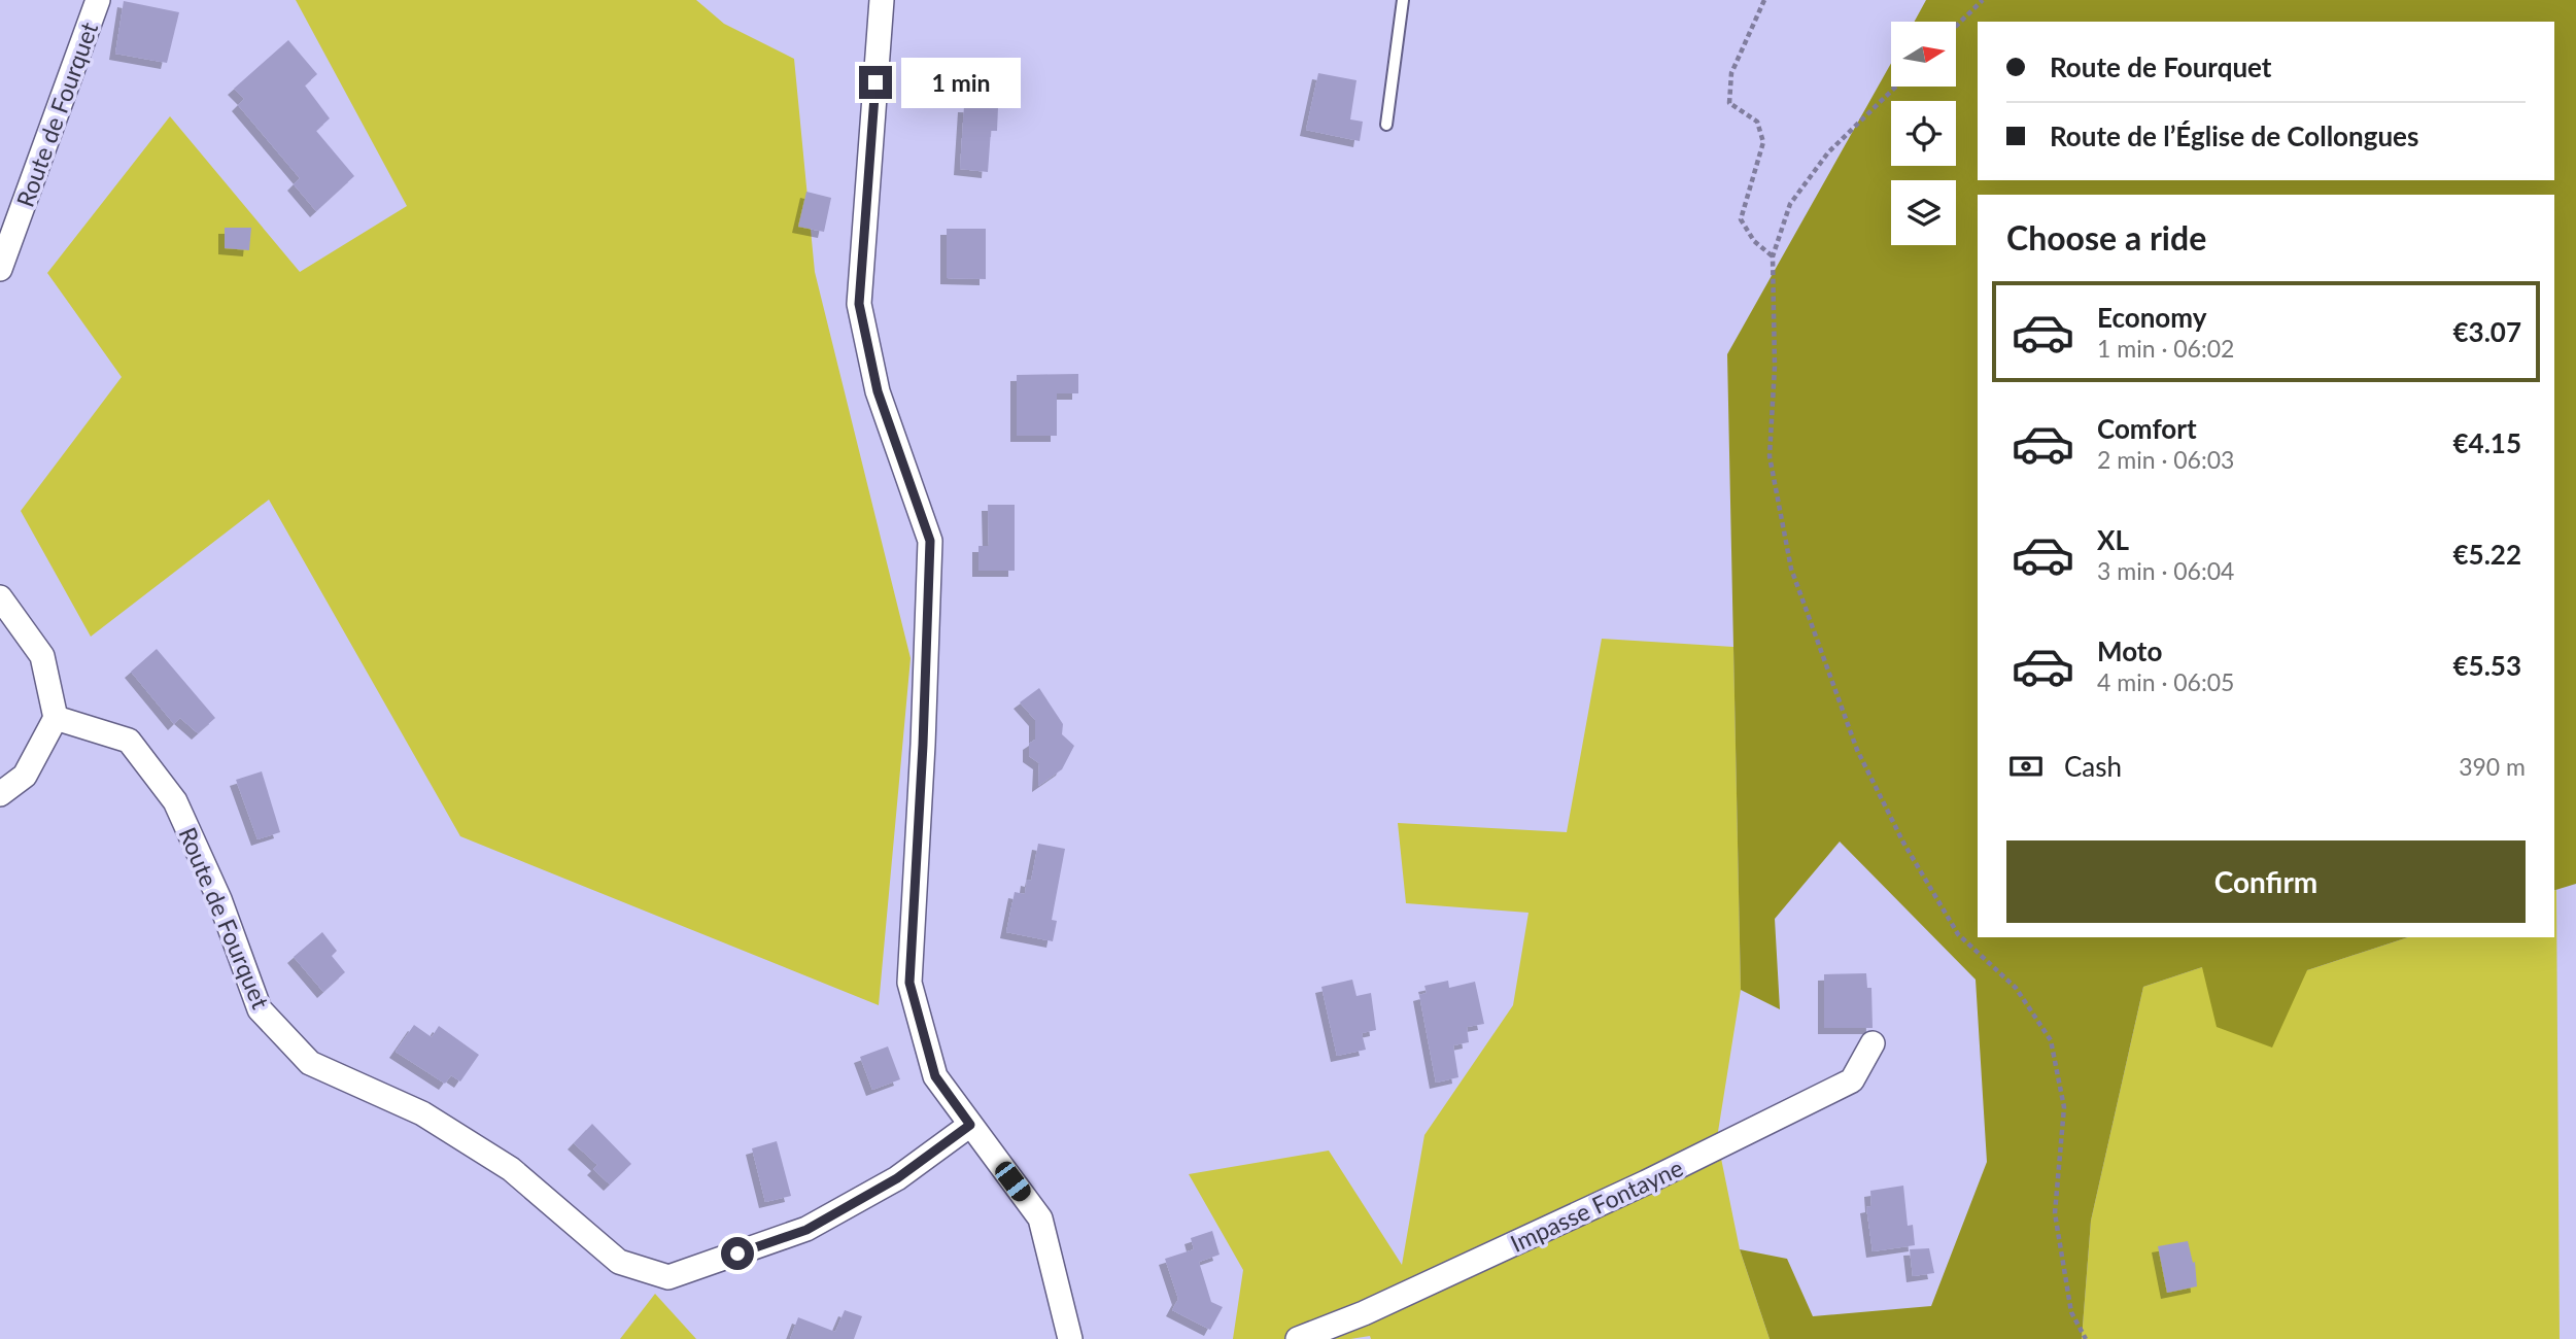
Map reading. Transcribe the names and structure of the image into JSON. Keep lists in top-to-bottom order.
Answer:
{
  "streets": {
    "street": ["Route de Fourquet", "Impasse Fontayne"]
  },
  "north": "right",
  "page": {
    "banner": ["Route de Fourquet", "Route de l’Église de Collongues"],
    "bubble": "1 min",
    "heading": "Choose a ride",
    "list": [
      {
        "name": "Economy",
        "note": "1 min · 06:02",
        "value": "€3.07"
      },
      {
        "name": "Comfort",
        "note": "2 min · 06:03",
        "value": "€4.15"
      },
      {
        "name": "XL",
        "note": "3 min · 06:04",
        "value": "€5.22"
      },
      {
        "name": "Moto",
        "note": "4 min · 06:05",
        "value": "€5.53"
      }
    ],
    "pay": ["Cash", "390 m"],
    "buttons": "Confirm"
  }
}
